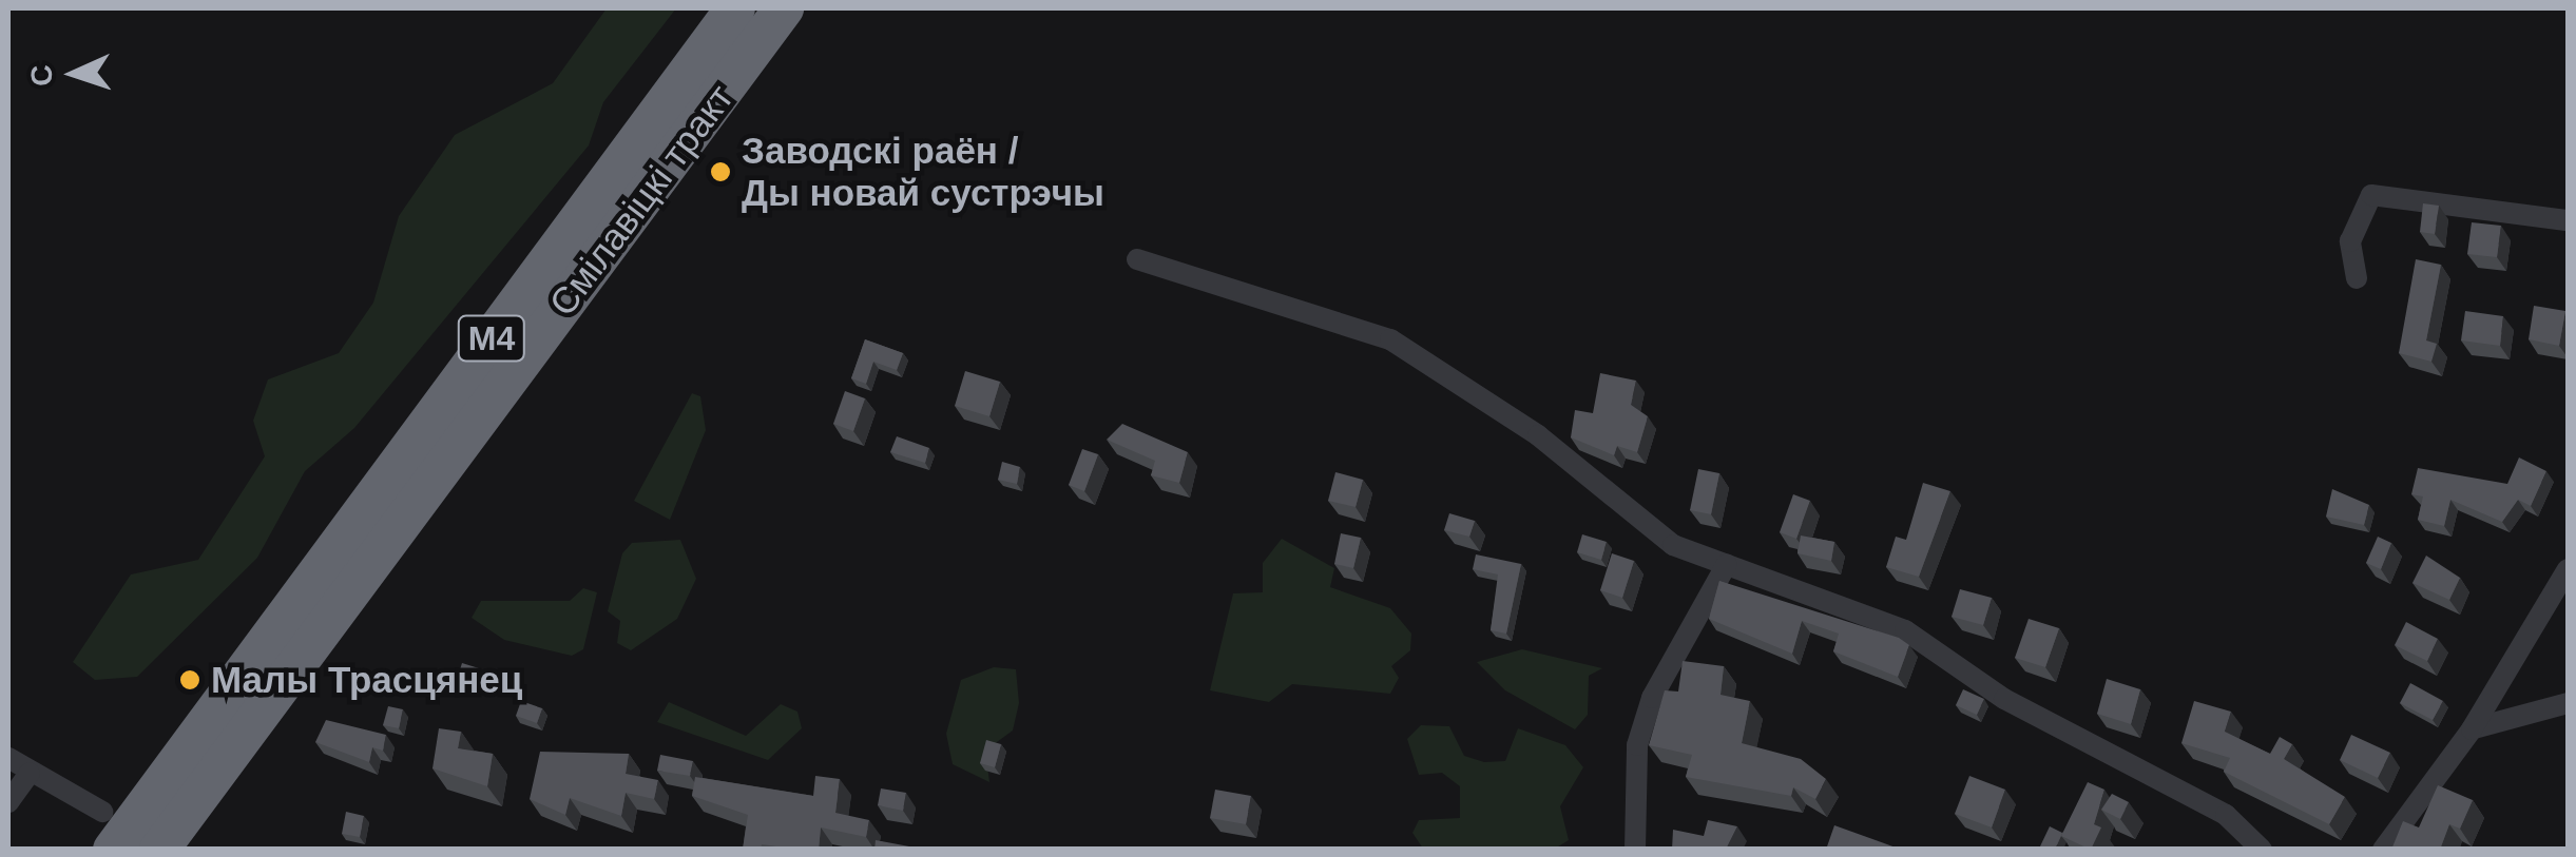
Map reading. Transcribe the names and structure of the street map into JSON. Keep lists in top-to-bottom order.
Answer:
{
  "streets": {
    "highway": ["Смілавіцкі тракт", "М4"]
  },
  "places": ["Заводскі раён / Ды новай сустрэчы", "Малы Трасцянец"],
  "north": "left"
}
